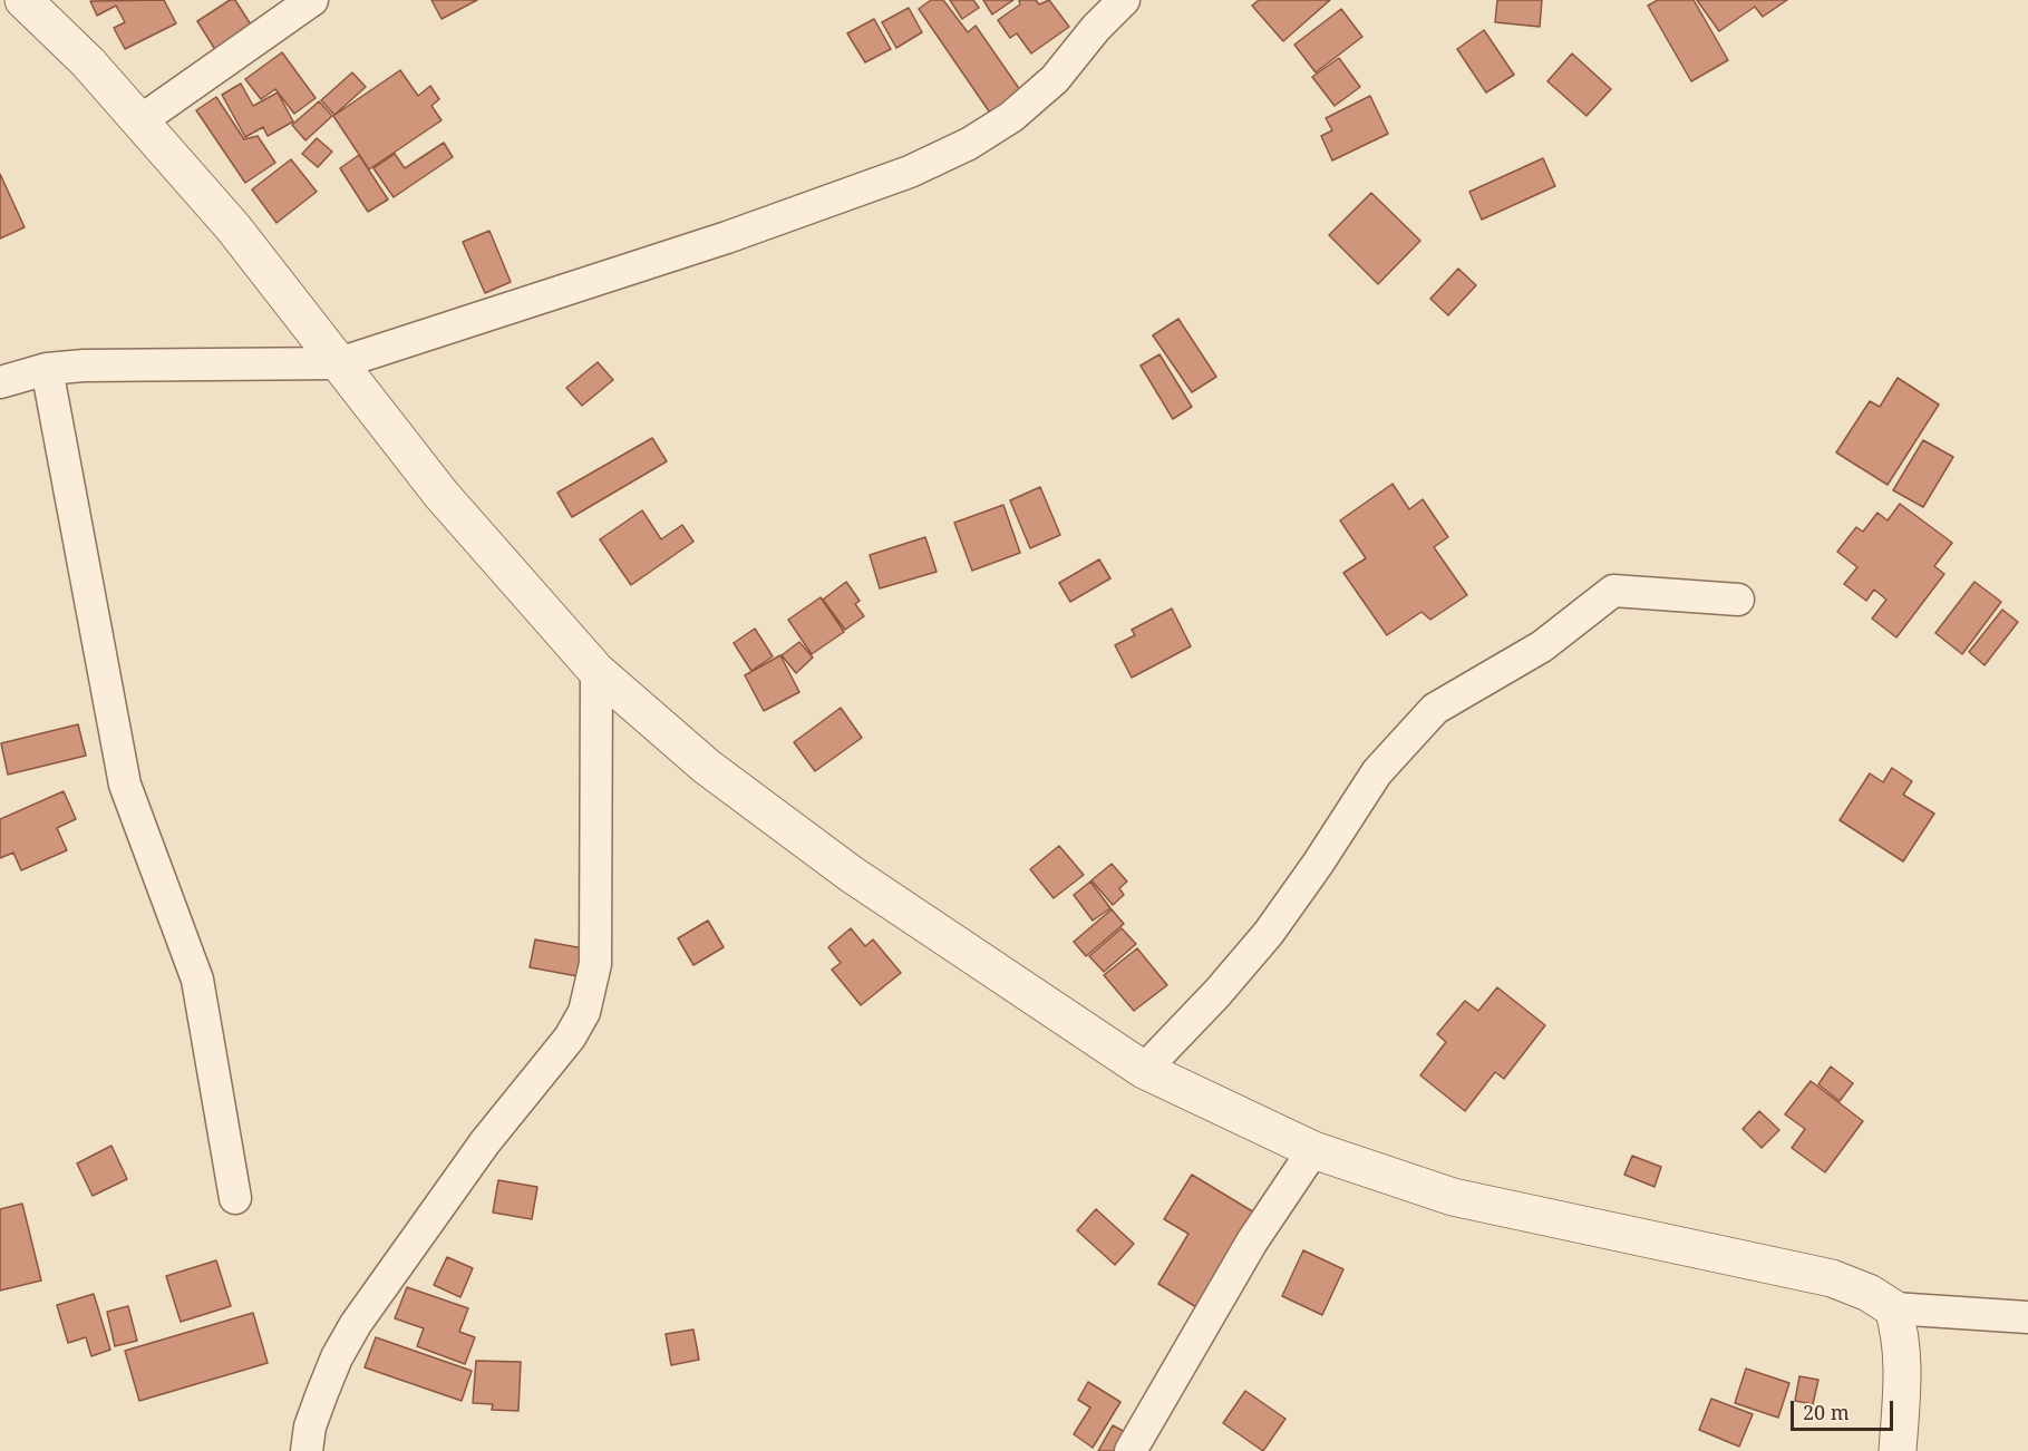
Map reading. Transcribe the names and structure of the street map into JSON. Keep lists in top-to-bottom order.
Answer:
{
  "scale_bar": "20 m"
}
